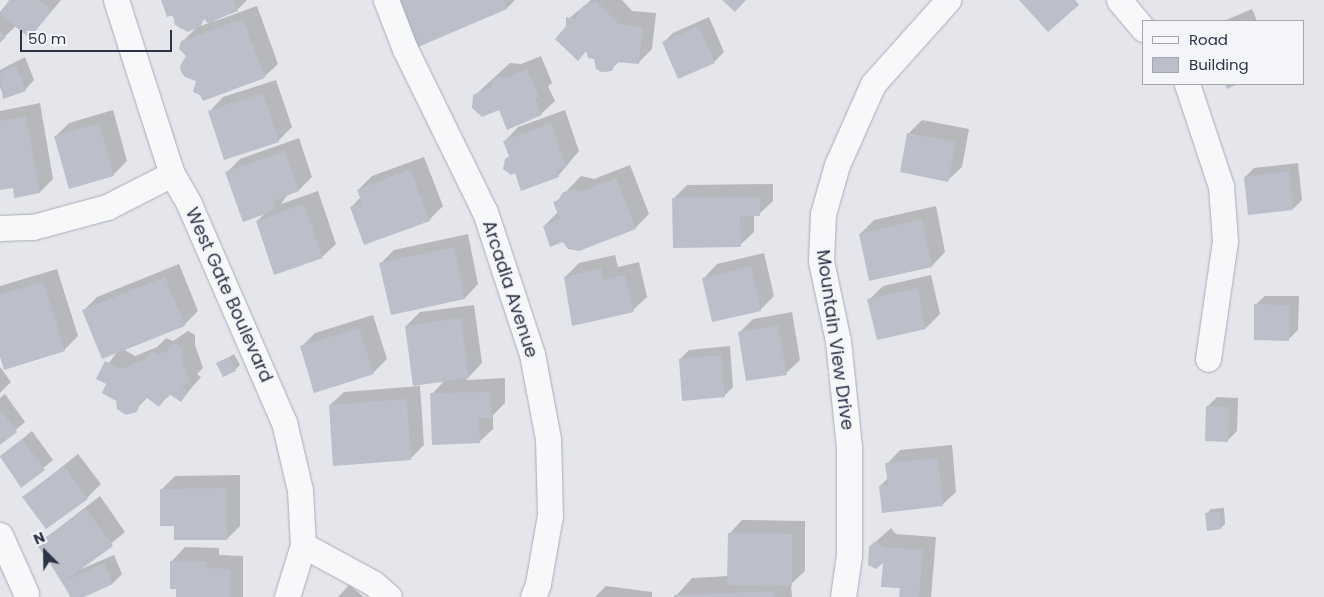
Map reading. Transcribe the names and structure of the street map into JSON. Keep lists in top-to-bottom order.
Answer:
{
  "streets": {
    "street": ["Arcadia Avenue", "West Gate Boulevard", "Mountain View Drive"]
  },
  "legend": ["Road", "Building"],
  "scale_bar": "50 m",
  "north": "top left"
}
